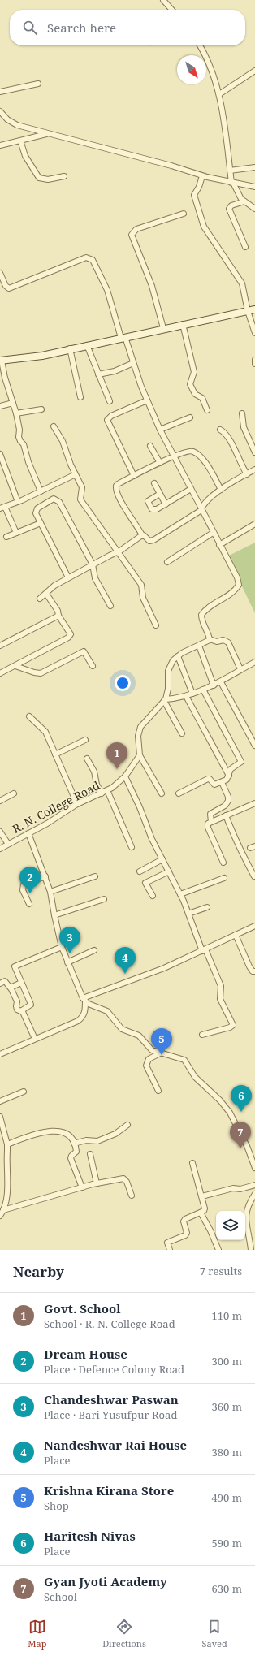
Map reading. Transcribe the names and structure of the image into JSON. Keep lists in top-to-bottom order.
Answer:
{
  "streets": {
    "street": ["R. N. College Road"]
  },
  "north": "bottom right",
  "page": {
    "search": "Search here",
    "pins": [
      "1",
      "2",
      "3",
      "4",
      "5",
      "6",
      "7"
    ],
    "heading": ["Nearby", "7 results"],
    "list": [
      {
        "mark": "1",
        "name": "Govt. School",
        "note": "School · R. N. College Road",
        "value": "110 m"
      },
      {
        "mark": "2",
        "name": "Dream House",
        "note": "Place · Defence Colony Road",
        "value": "300 m"
      },
      {
        "mark": "3",
        "name": "Chandeshwar Paswan",
        "note": "Place · Bari Yusufpur Road",
        "value": "360 m"
      },
      {
        "mark": "4",
        "name": "Nandeshwar Rai House",
        "note": "Place",
        "value": "380 m"
      },
      {
        "mark": "5",
        "name": "Krishna Kirana Store",
        "note": "Shop",
        "value": "490 m"
      },
      {
        "mark": "6",
        "name": "Haritesh Nivas",
        "note": "Place",
        "value": "590 m"
      },
      {
        "mark": "7",
        "name": "Gyan Jyoti Academy",
        "note": "School",
        "value": "630 m"
      }
    ],
    "nav": ["Map", "Directions", "Saved"]
  }
}
